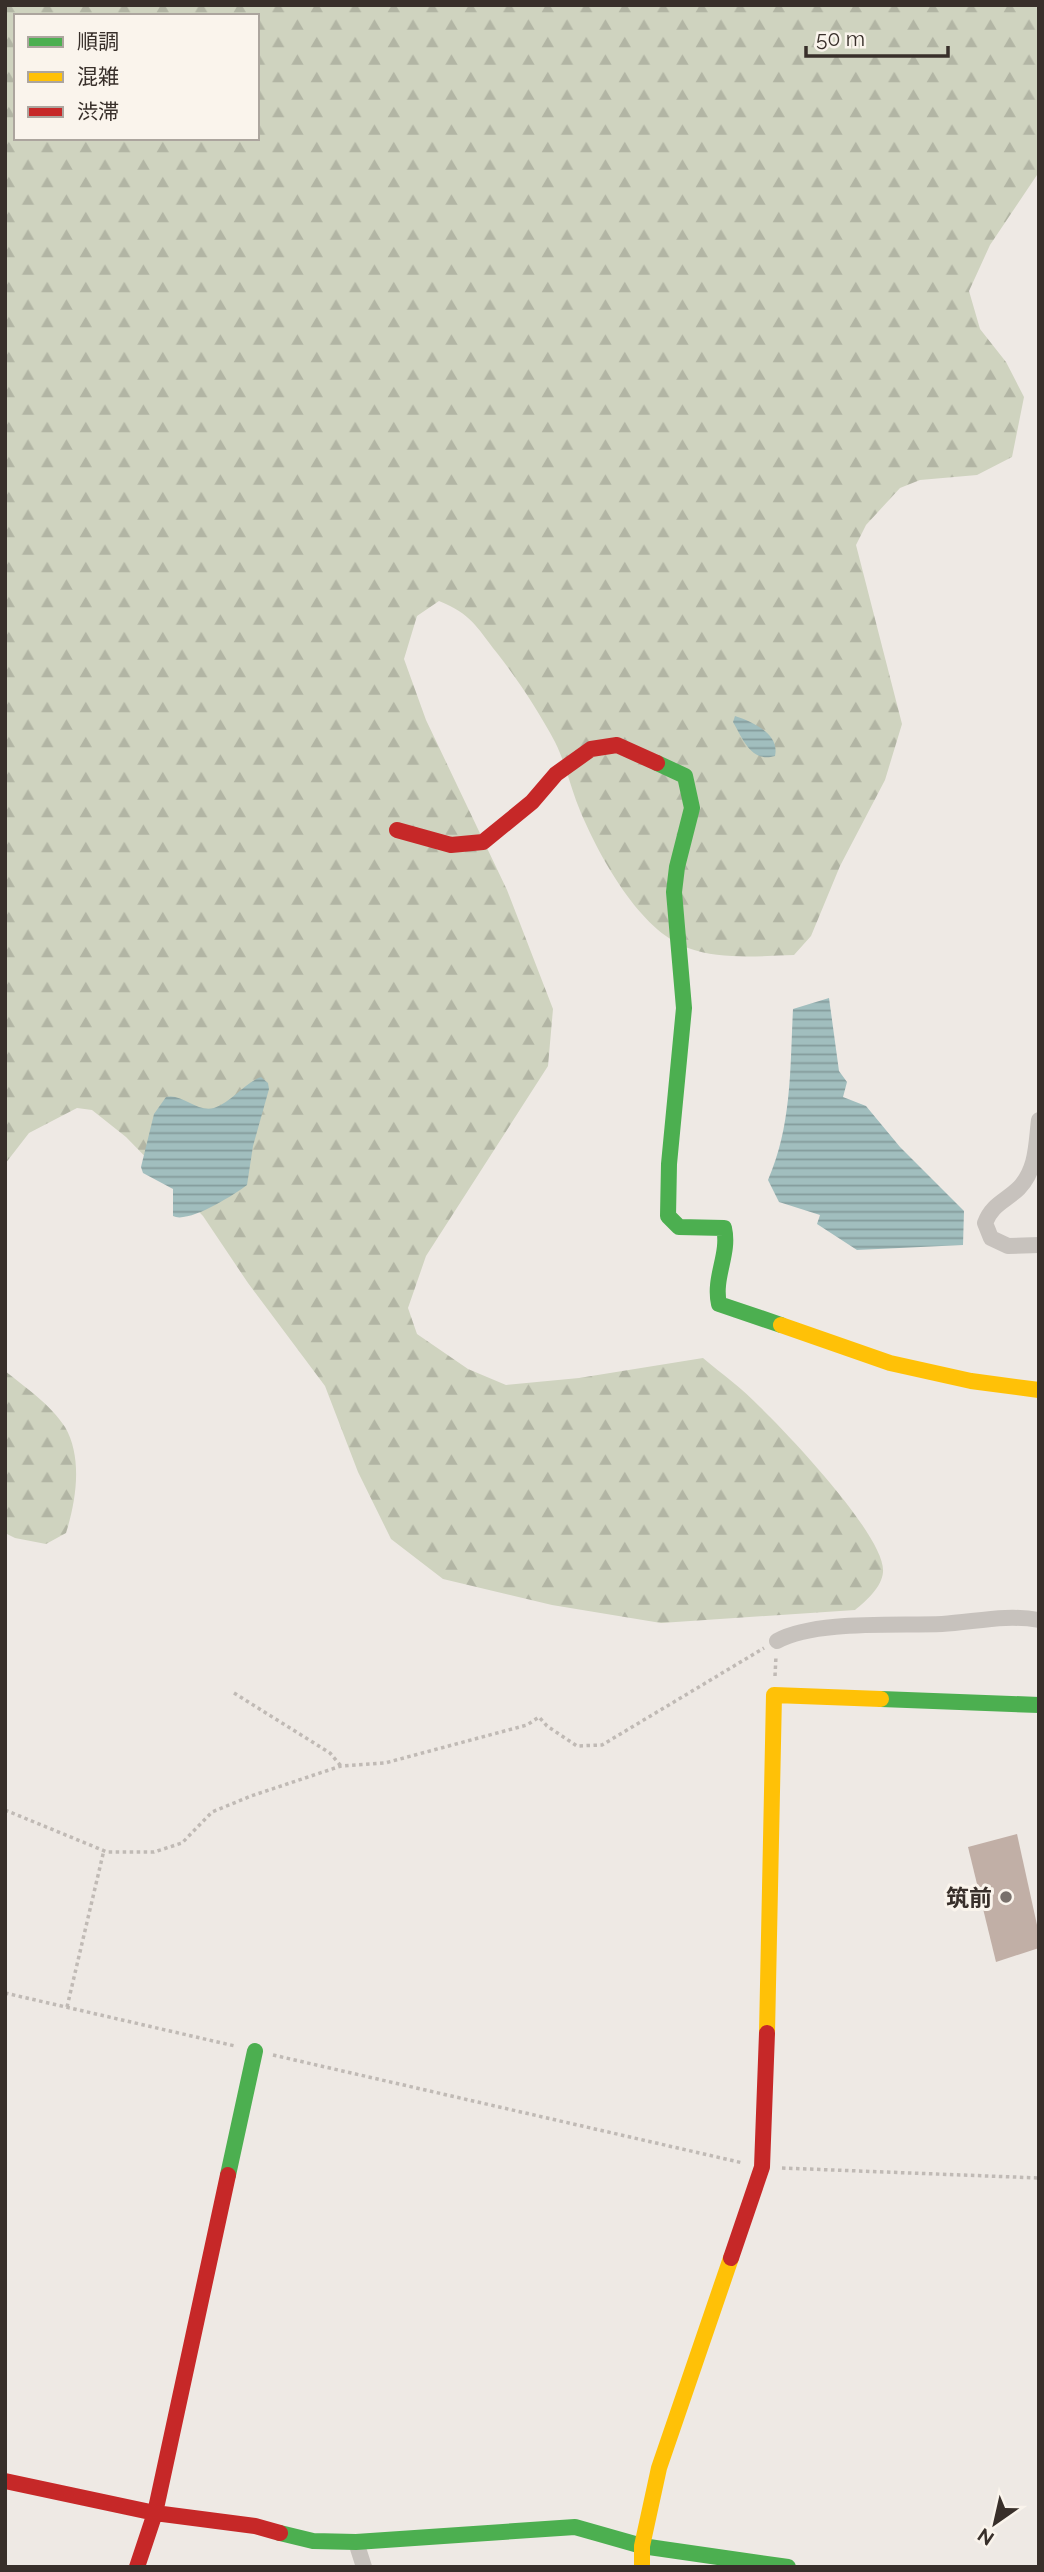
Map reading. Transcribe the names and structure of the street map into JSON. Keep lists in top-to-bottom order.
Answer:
{
  "places": ["筑前"],
  "legend": ["順調", "混雑", "渋滞"],
  "scale_bar": "50 m",
  "north": "bottom left"
}
